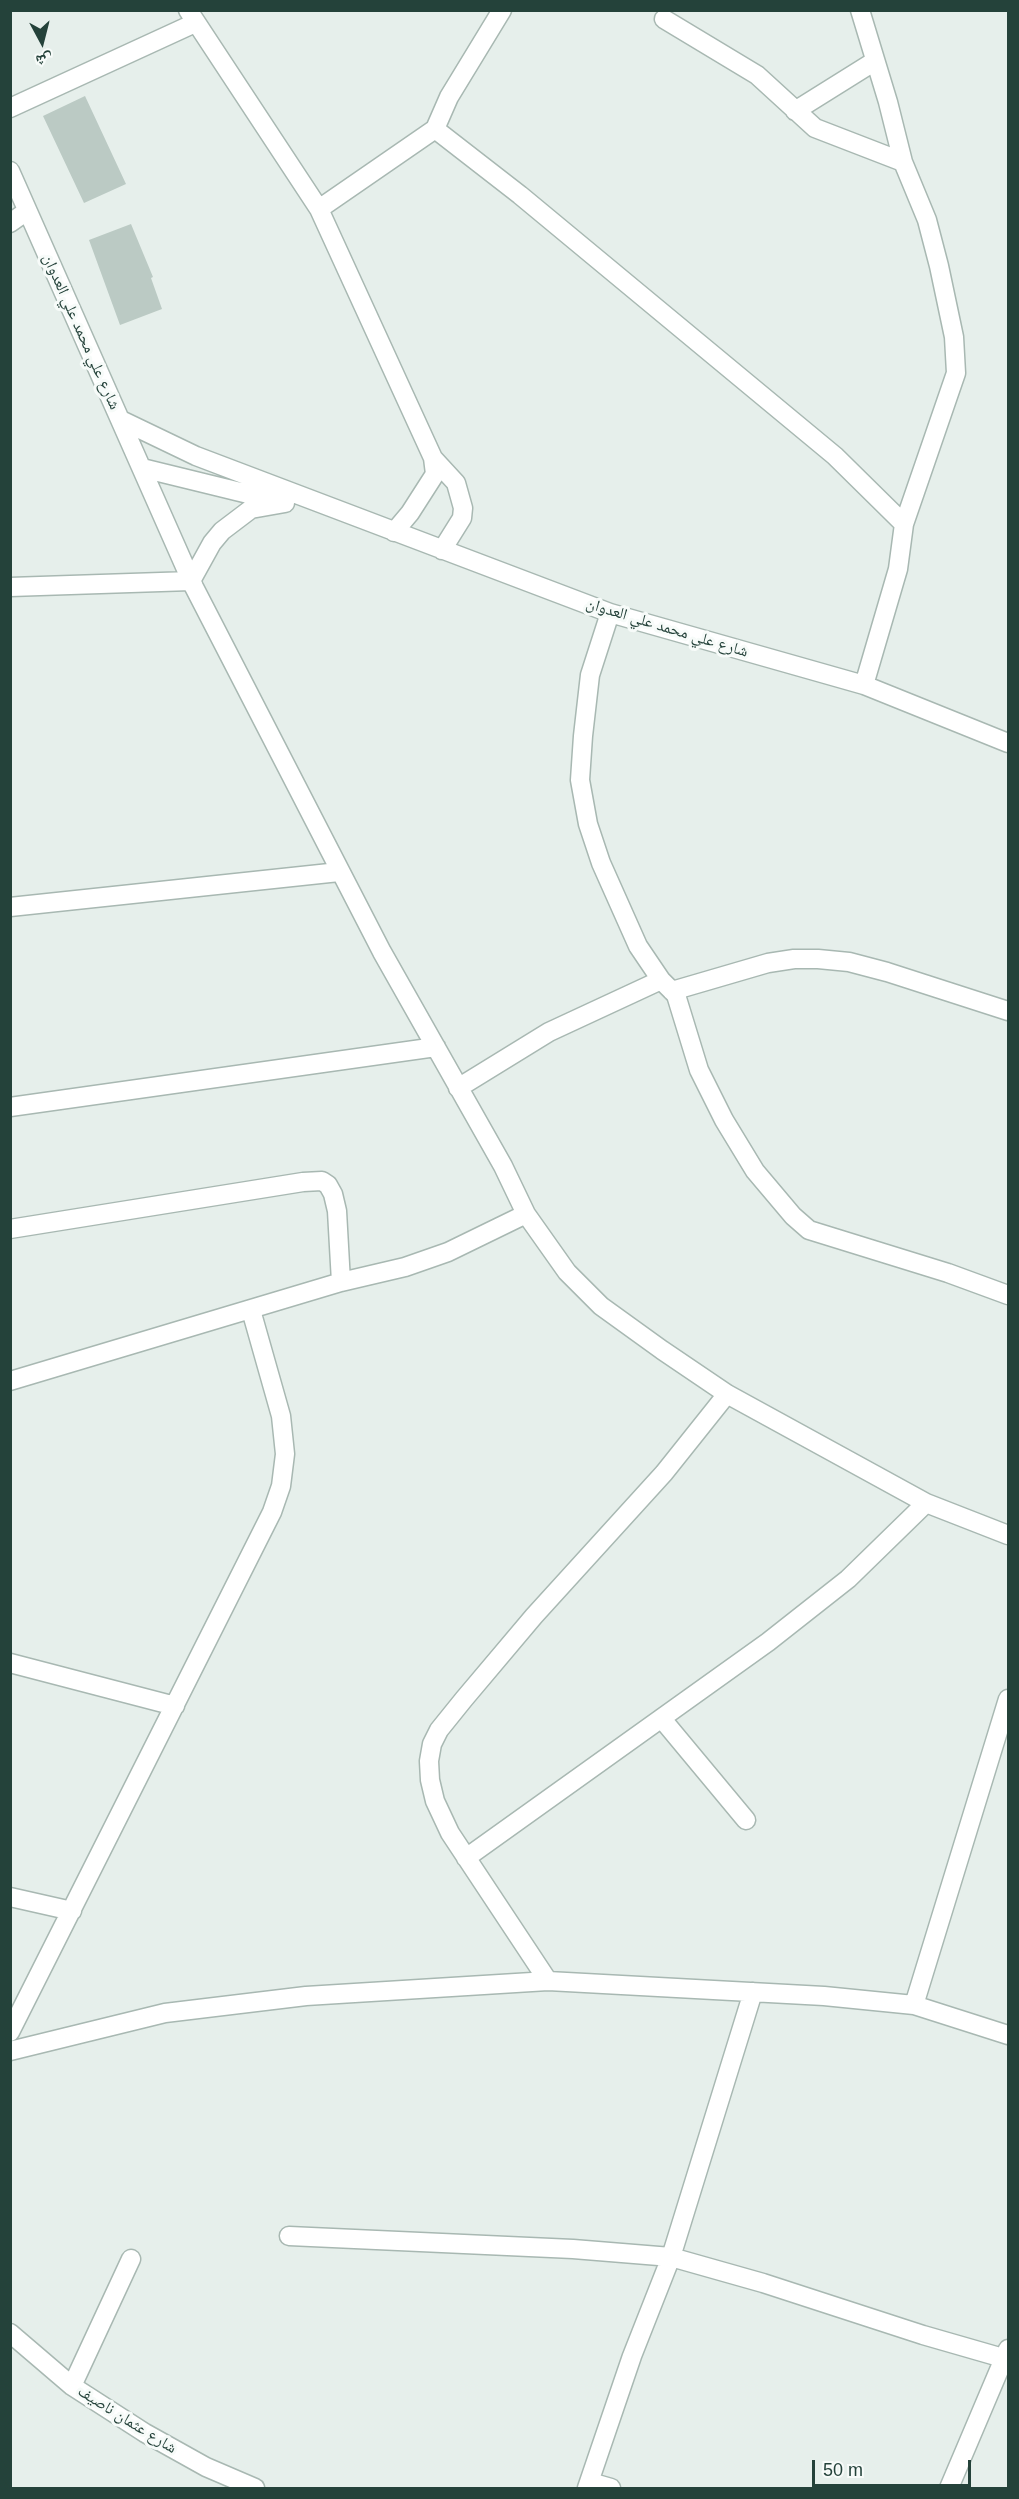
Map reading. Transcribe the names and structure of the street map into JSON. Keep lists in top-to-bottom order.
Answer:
{
  "streets": {
    "street": ["شارع علي محمد علي العدوان", "شارع عثمان ناصيف"]
  },
  "scale_bar": "50 m",
  "north": "bottom"
}
